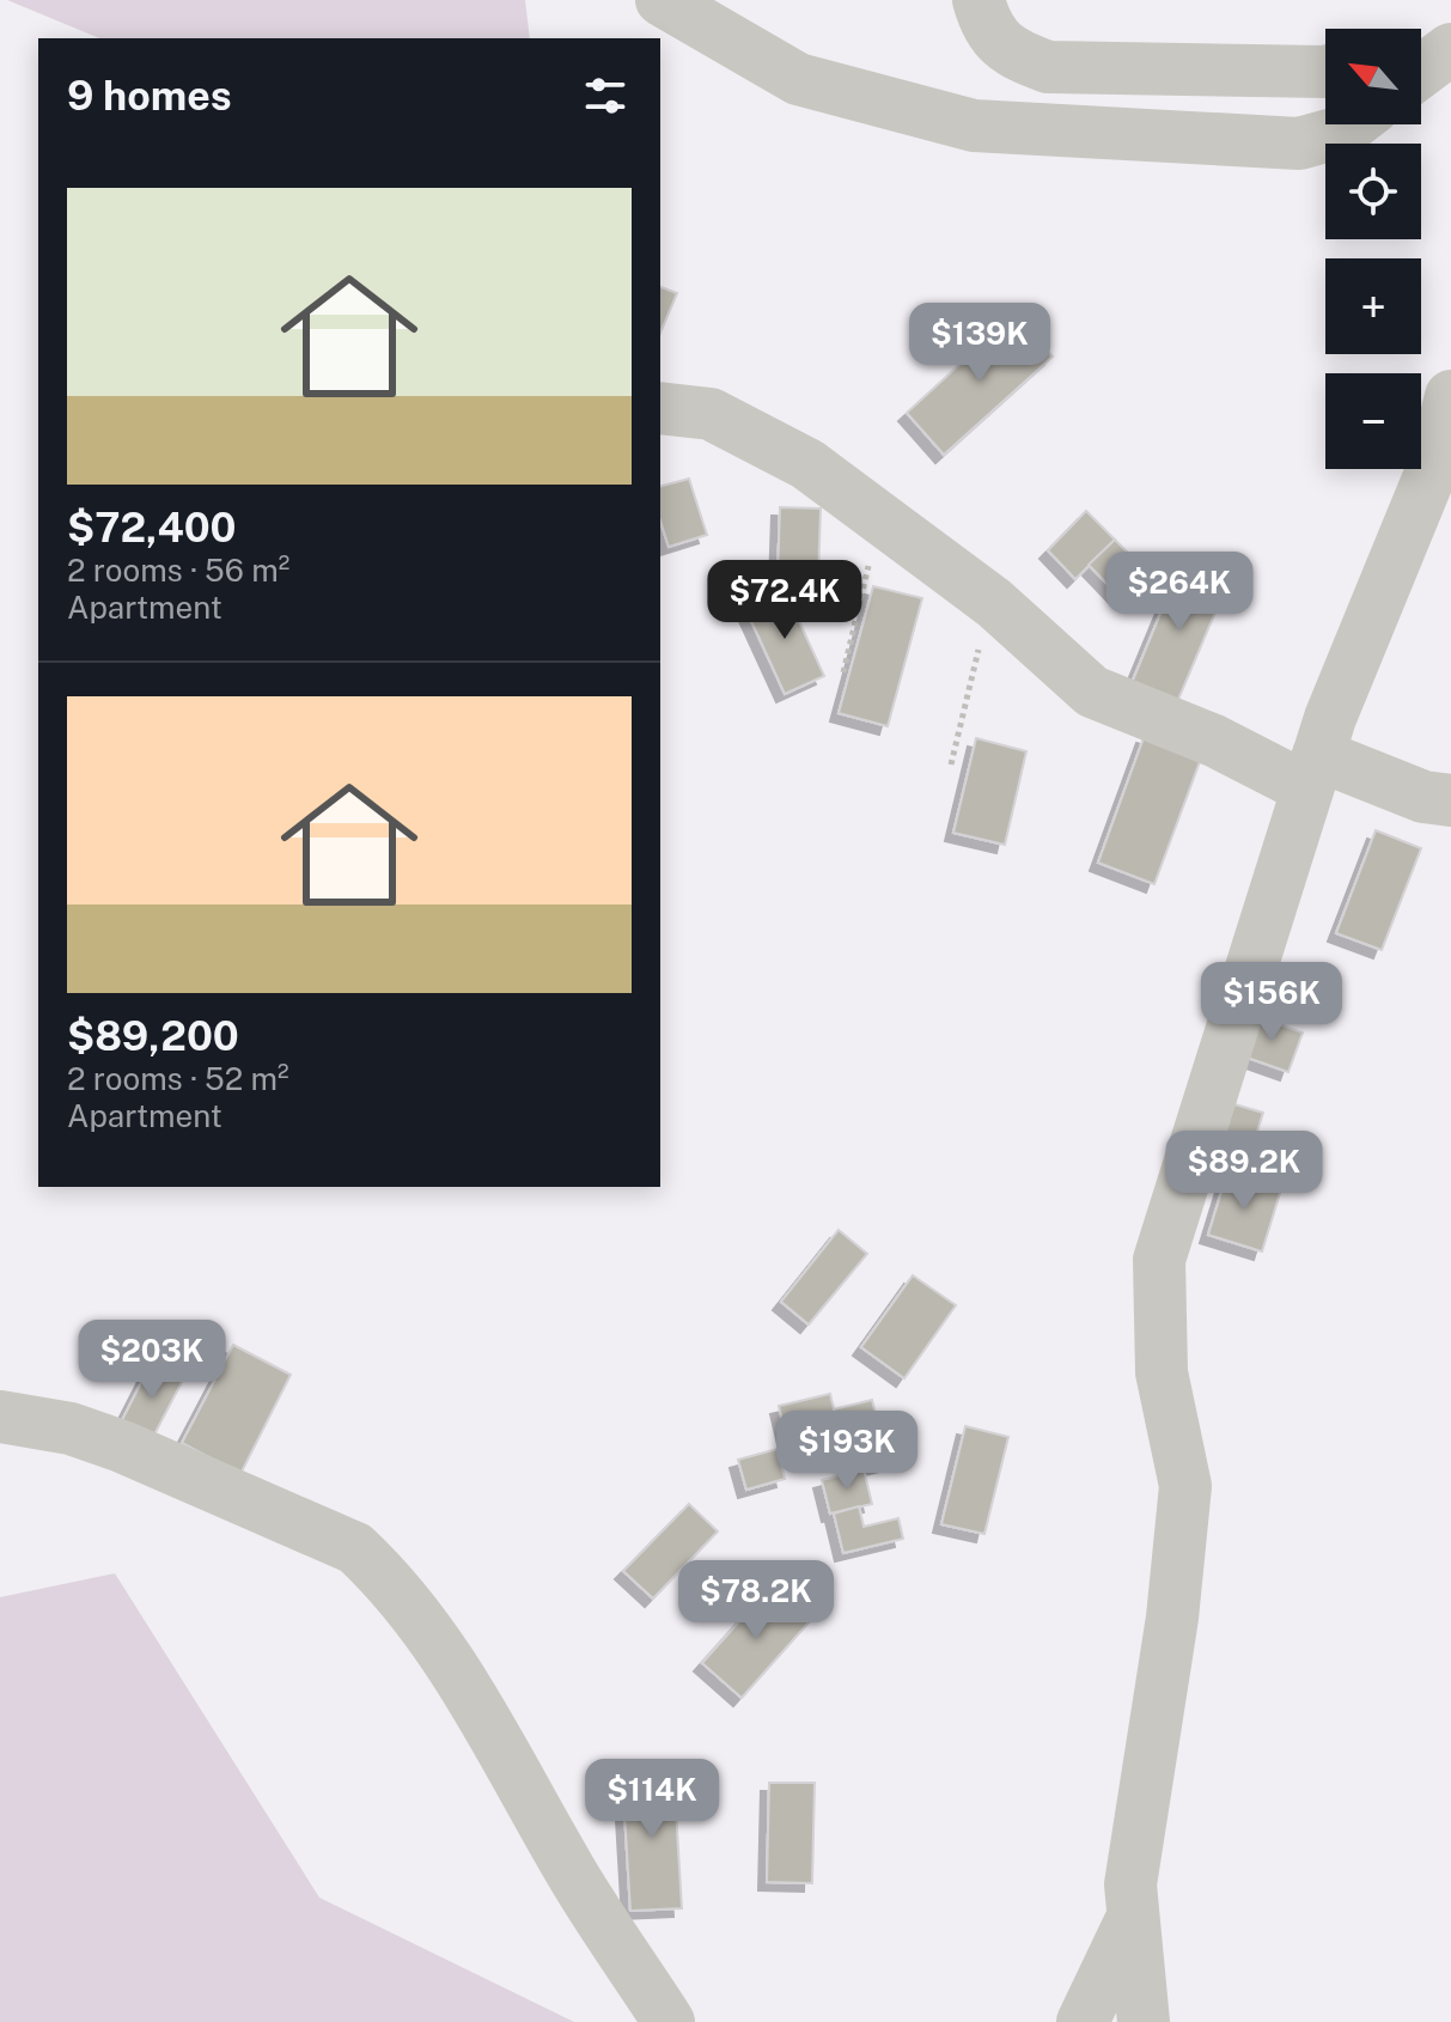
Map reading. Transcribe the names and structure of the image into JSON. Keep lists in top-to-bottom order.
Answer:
{
  "north": "top left",
  "page": {
    "map_buttons": ["+", "−"],
    "heading": "9 homes",
    "list": [
      {
        "name": "$72,400",
        "note": "2 rooms · 56 m² · Apartment"
      },
      {
        "name": "$89,200",
        "note": "2 rooms · 52 m² · Apartment"
      }
    ],
    "price": [
      "$139K",
      "$264K",
      "$72.4K",
      "$156K",
      "$89.2K",
      "$203K",
      "$193K",
      "$78.2K",
      "$114K"
    ]
  }
}
